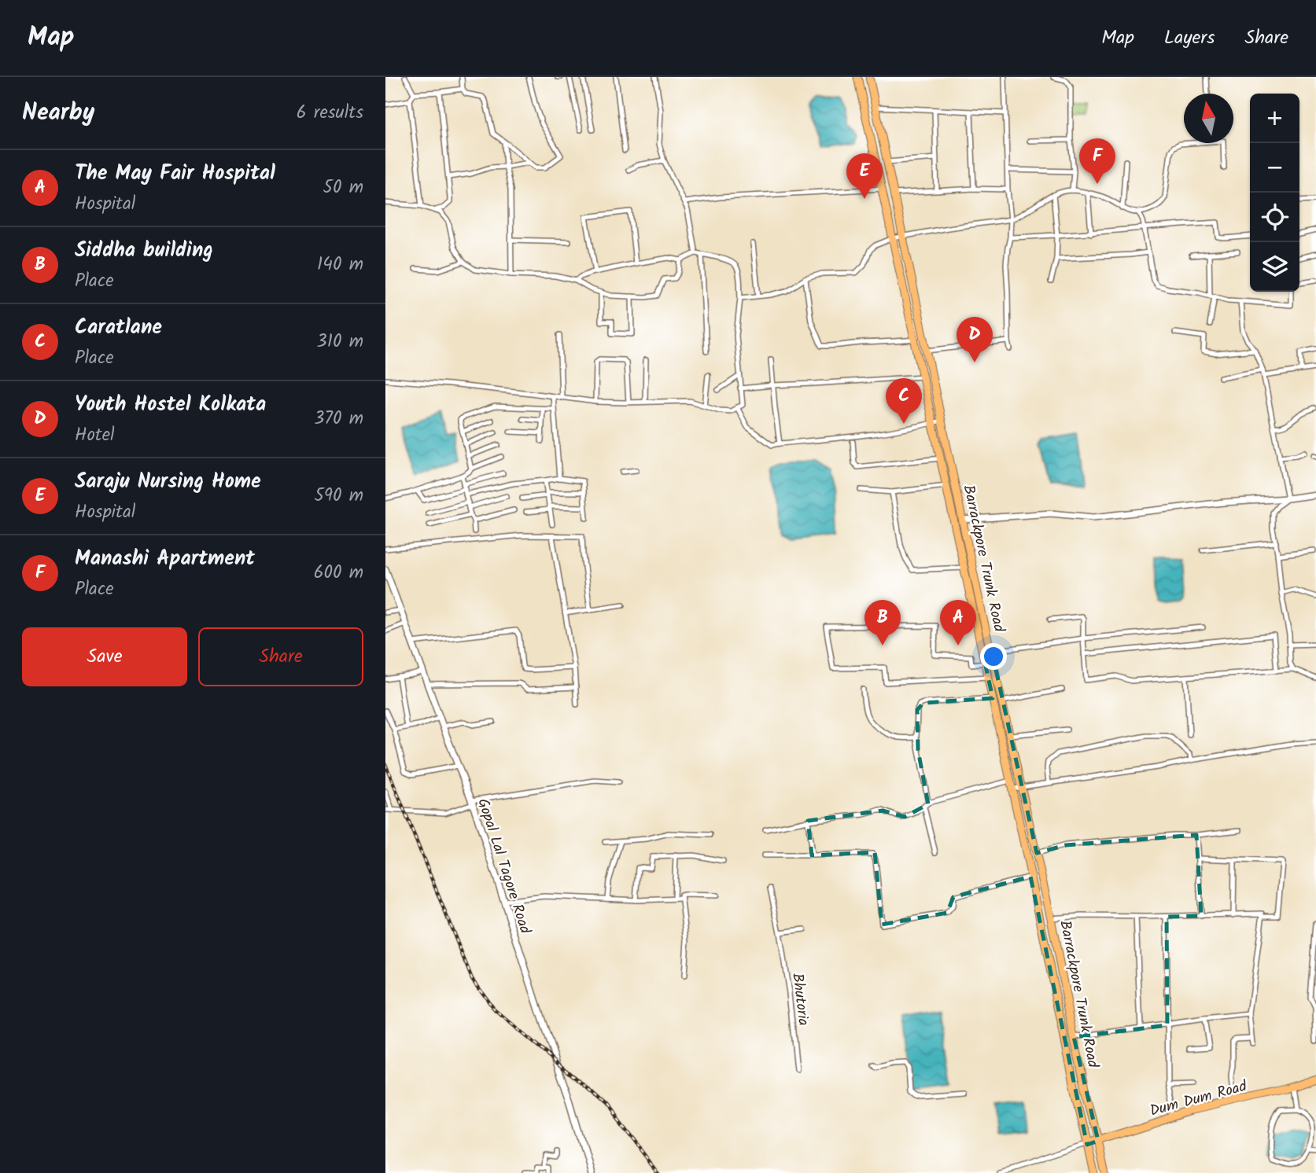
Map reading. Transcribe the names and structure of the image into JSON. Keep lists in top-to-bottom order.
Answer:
{
  "streets": {
    "main road": ["Barrackpore Trunk Road", "Dum Dum Road"],
    "street": ["Gopal Lal Tagore Road", "Bhutoria"]
  },
  "crossings": [
    ["Barrackpore Trunk Road", "Dum Dum Road"]
  ],
  "north": "top",
  "page": {
    "header": "Map",
    "nav": ["Map", "Layers", "Share"],
    "heading": ["Nearby", "6 results"],
    "map_buttons": ["+", "−"],
    "pins": [
      "F",
      "E",
      "D",
      "C",
      "A",
      "B"
    ],
    "list": [
      {
        "mark": "A",
        "name": "The May Fair Hospital",
        "note": "Hospital",
        "value": "50 m"
      },
      {
        "mark": "B",
        "name": "Siddha building",
        "note": "Place",
        "value": "140 m"
      },
      {
        "mark": "C",
        "name": "Caratlane",
        "note": "Place",
        "value": "310 m"
      },
      {
        "mark": "D",
        "name": "Youth Hostel Kolkata",
        "note": "Hotel",
        "value": "370 m"
      },
      {
        "mark": "E",
        "name": "Saraju Nursing Home",
        "note": "Hospital",
        "value": "590 m"
      },
      {
        "mark": "F",
        "name": "Manashi Apartment",
        "note": "Place",
        "value": "600 m"
      }
    ],
    "buttons": ["Save", "Share"]
  }
}
